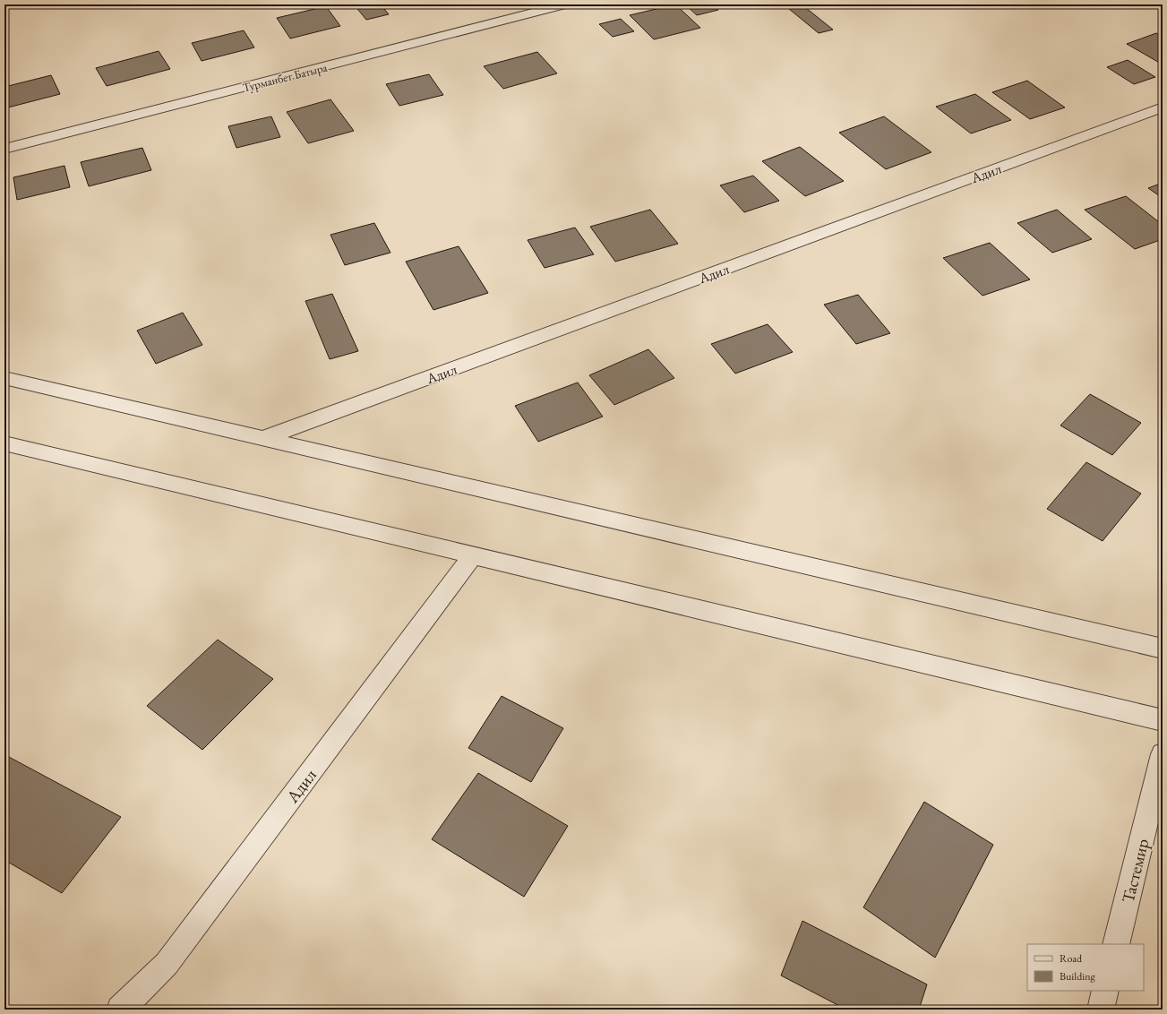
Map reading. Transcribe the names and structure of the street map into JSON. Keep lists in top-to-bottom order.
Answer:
{
  "streets": {
    "street": ["Турманбет Батыра", "Адил", "Тастемир"]
  },
  "legend": ["Road", "Building"]
}
